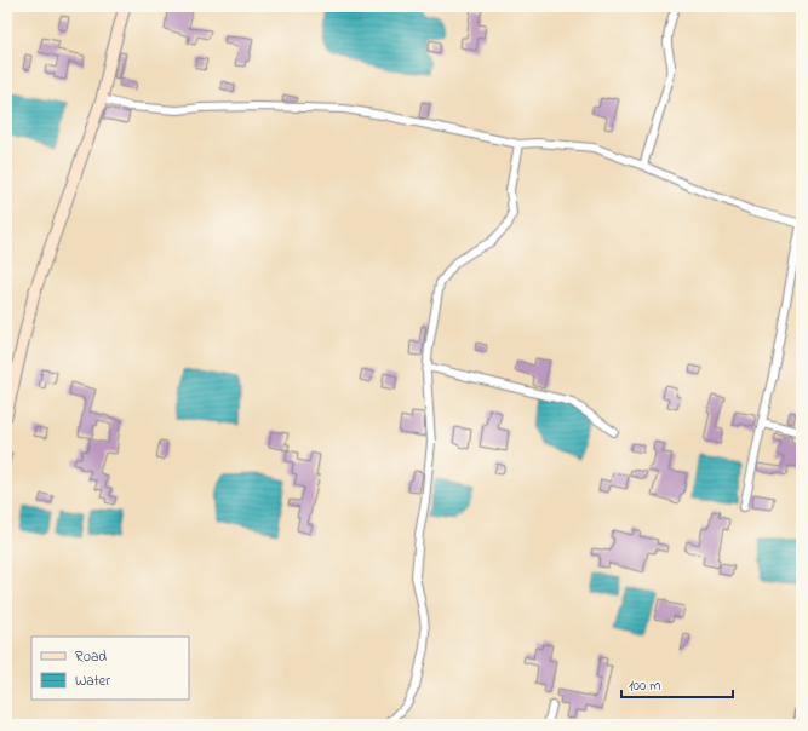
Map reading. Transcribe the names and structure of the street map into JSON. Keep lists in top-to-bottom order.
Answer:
{
  "legend": ["Road", "Water"],
  "scale_bar": "100 m"
}
